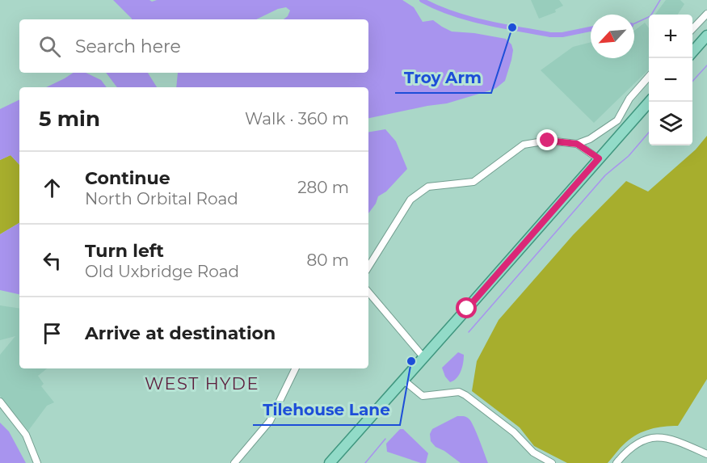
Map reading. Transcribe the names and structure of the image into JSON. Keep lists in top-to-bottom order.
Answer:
{
  "districts": ["WEST HYDE"],
  "places": ["Troy Arm", "Tilehouse Lane"],
  "north": "bottom left",
  "page": {
    "map_buttons": ["+", "−"],
    "search": "Search here",
    "heading": ["5 min", "Walk · 360 m"],
    "list": [
      ["Continue", "North Orbital Road", "280 m"],
      ["Turn left", "Old Uxbridge Road", "80 m"],
      "Arrive at destination"
    ]
  }
}
